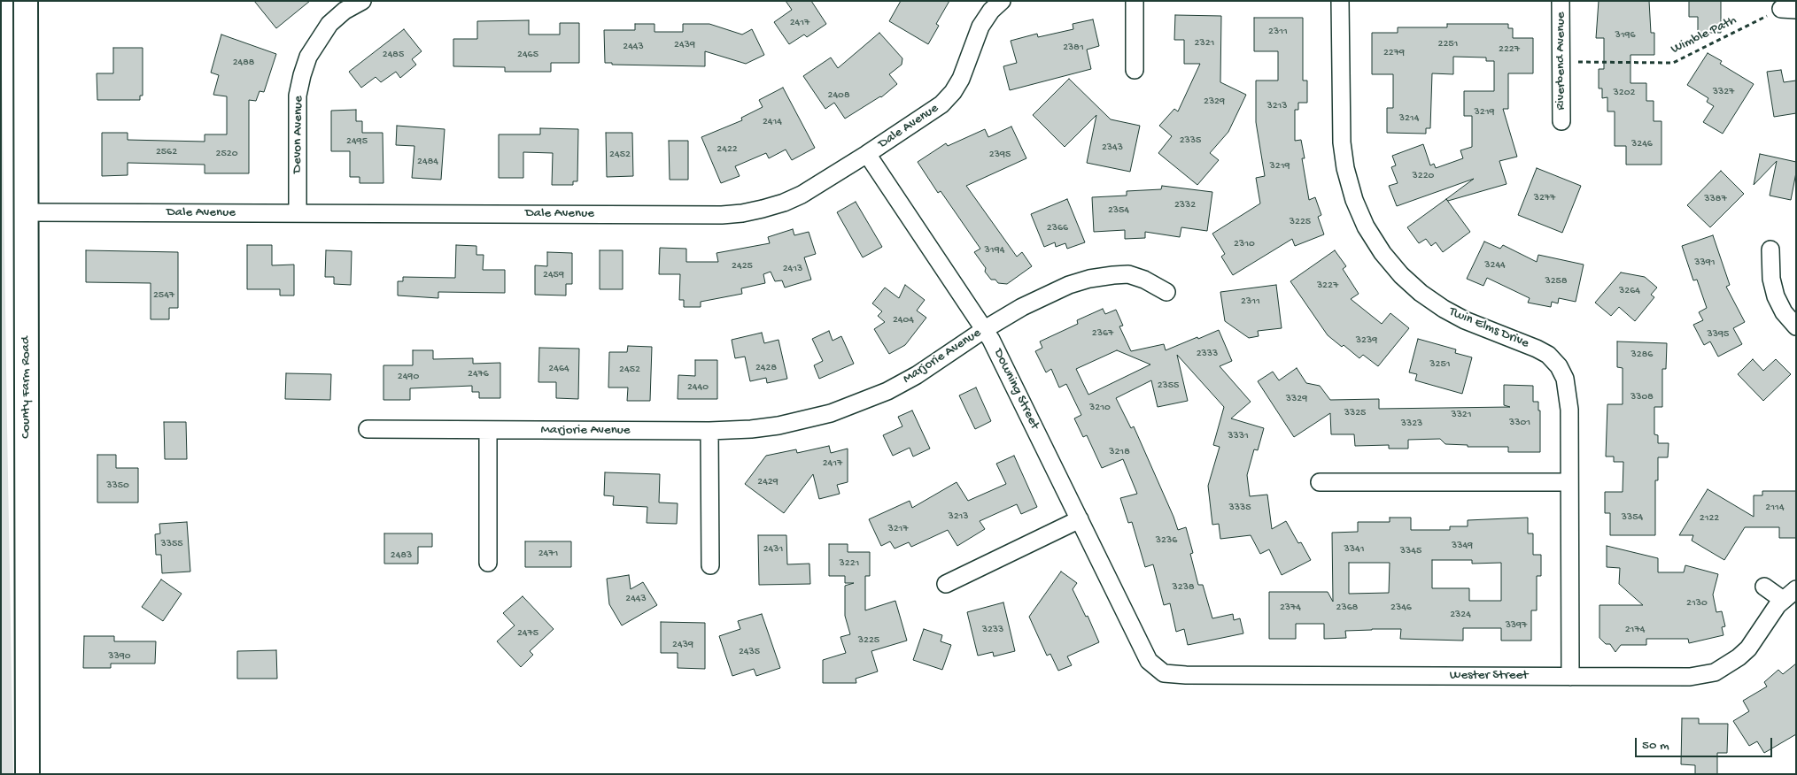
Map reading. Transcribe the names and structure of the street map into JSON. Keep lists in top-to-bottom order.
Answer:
{
  "streets": {
    "street": [
      "Riverbend Avenue",
      "Dale Avenue",
      "Devon Avenue",
      "Twin Elms Drive",
      "Marjorie Avenue",
      "County Farm Road",
      "Downing Street",
      "Wester Street"
    ],
    "path": ["Wimble Path"]
  },
  "crossings": [
    ["Dale Avenue", "Devon Avenue"],
    ["Dale Avenue", "County Farm Road"],
    ["Dale Avenue", "Downing Street"],
    ["Twin Elms Drive", "Wester Street"],
    ["Marjorie Avenue", "Downing Street"],
    ["Downing Street", "Wester Street"]
  ],
  "house_numbers": [
    "2417",
    "2311",
    "3196",
    "2321",
    "2251",
    "2439",
    "2443",
    "2381",
    "2227",
    "2279",
    "2485",
    "2465",
    "2488",
    "3327",
    "3202",
    "2408",
    "2329",
    "3213",
    "3219",
    "3214",
    "2414",
    "2335",
    "2495",
    "3246",
    "2343",
    "2422",
    "2562",
    "2520",
    "2452",
    "2395",
    "2484",
    "3219",
    "3220",
    "3277",
    "3387",
    "2332",
    "2354",
    "3225",
    "2366",
    "2310",
    "3194",
    "3391",
    "3244",
    "2425",
    "2413",
    "2459",
    "3258",
    "3227",
    "3264",
    "2547",
    "2311",
    "2404",
    "2367",
    "3395",
    "3239",
    "2333",
    "3286",
    "3251",
    "2428",
    "2464",
    "2452",
    "2476",
    "2490",
    "2355",
    "2440",
    "3308",
    "3329",
    "3210",
    "3325",
    "3321",
    "3301",
    "3323",
    "3331",
    "3218",
    "2417",
    "2429",
    "3350",
    "3335",
    "2114",
    "3213",
    "3354",
    "2122",
    "3217",
    "3236",
    "3355",
    "3349",
    "2431",
    "3341",
    "3345",
    "2471",
    "2483",
    "3221",
    "3238",
    "2443",
    "2130",
    "2374",
    "2368",
    "2346",
    "2324",
    "3397",
    "3233",
    "2174",
    "2475",
    "3225",
    "2439",
    "2435",
    "3390"
  ],
  "scale_bar": "50 m"
}
